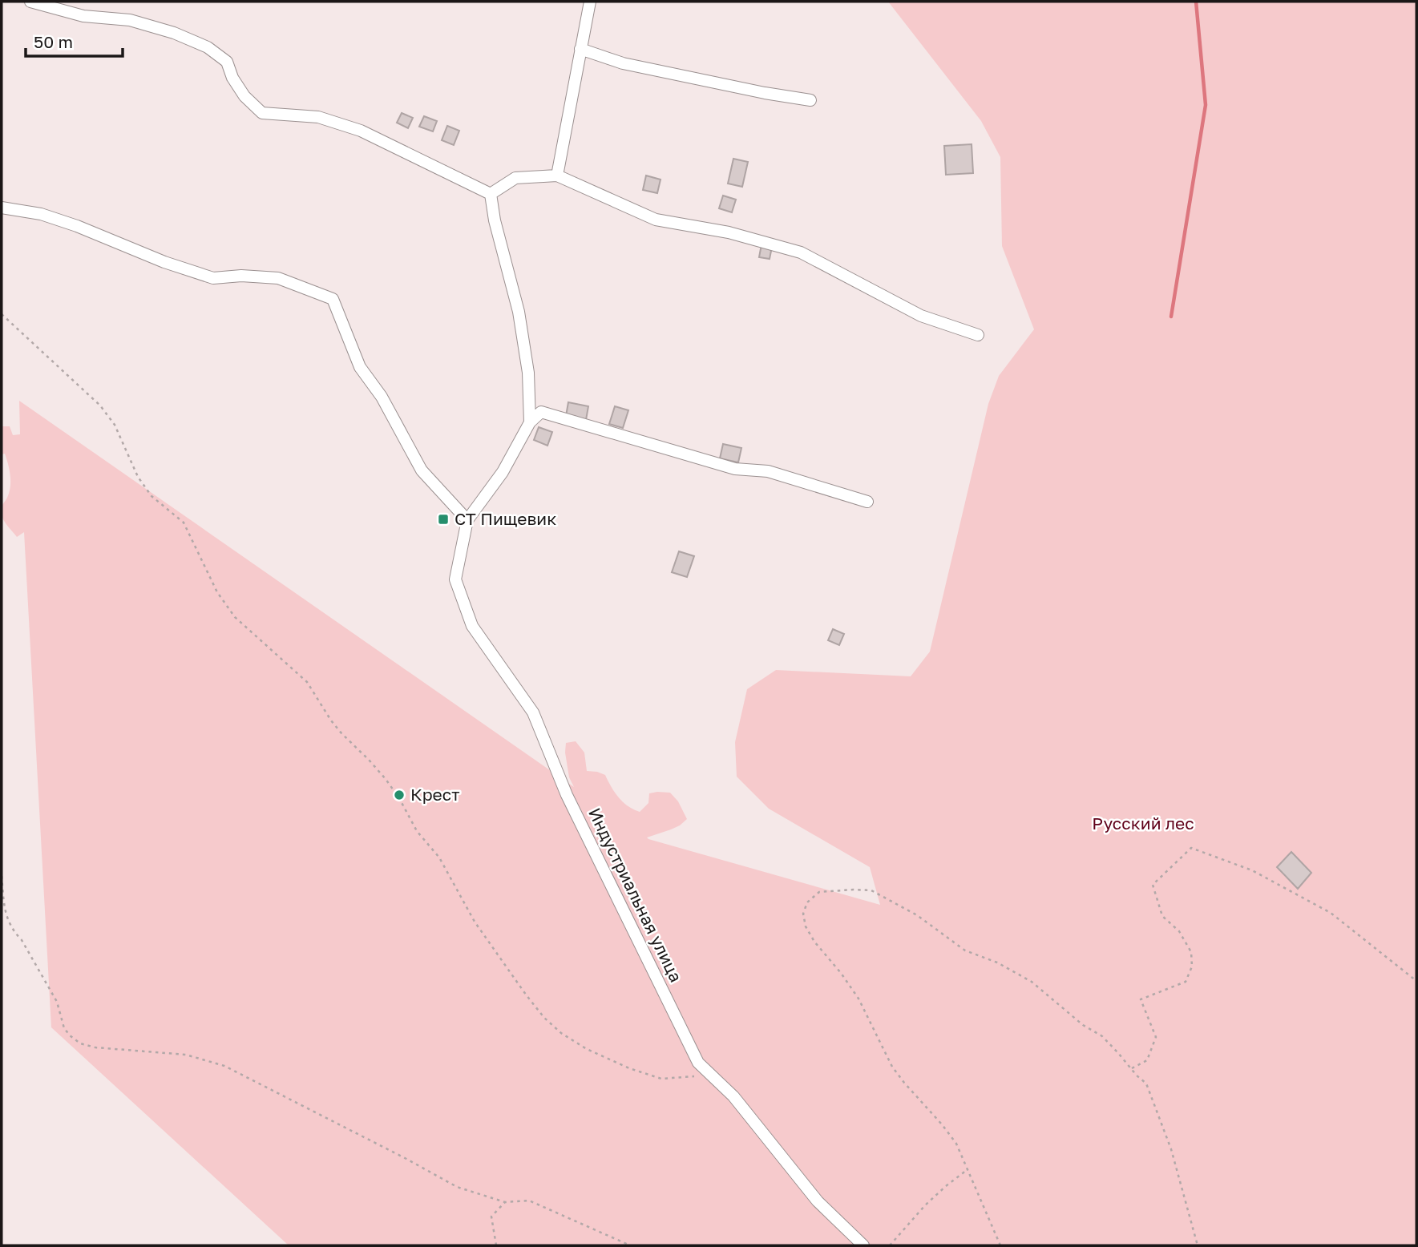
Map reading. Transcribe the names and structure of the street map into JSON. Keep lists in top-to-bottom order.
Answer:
{
  "streets": {
    "street": ["Индустриальная улица"]
  },
  "parks": ["Русский лес"],
  "places": {
    "transit": ["СТ Пищевик"],
    "other": ["Крест"]
  },
  "scale_bar": "50 m"
}
